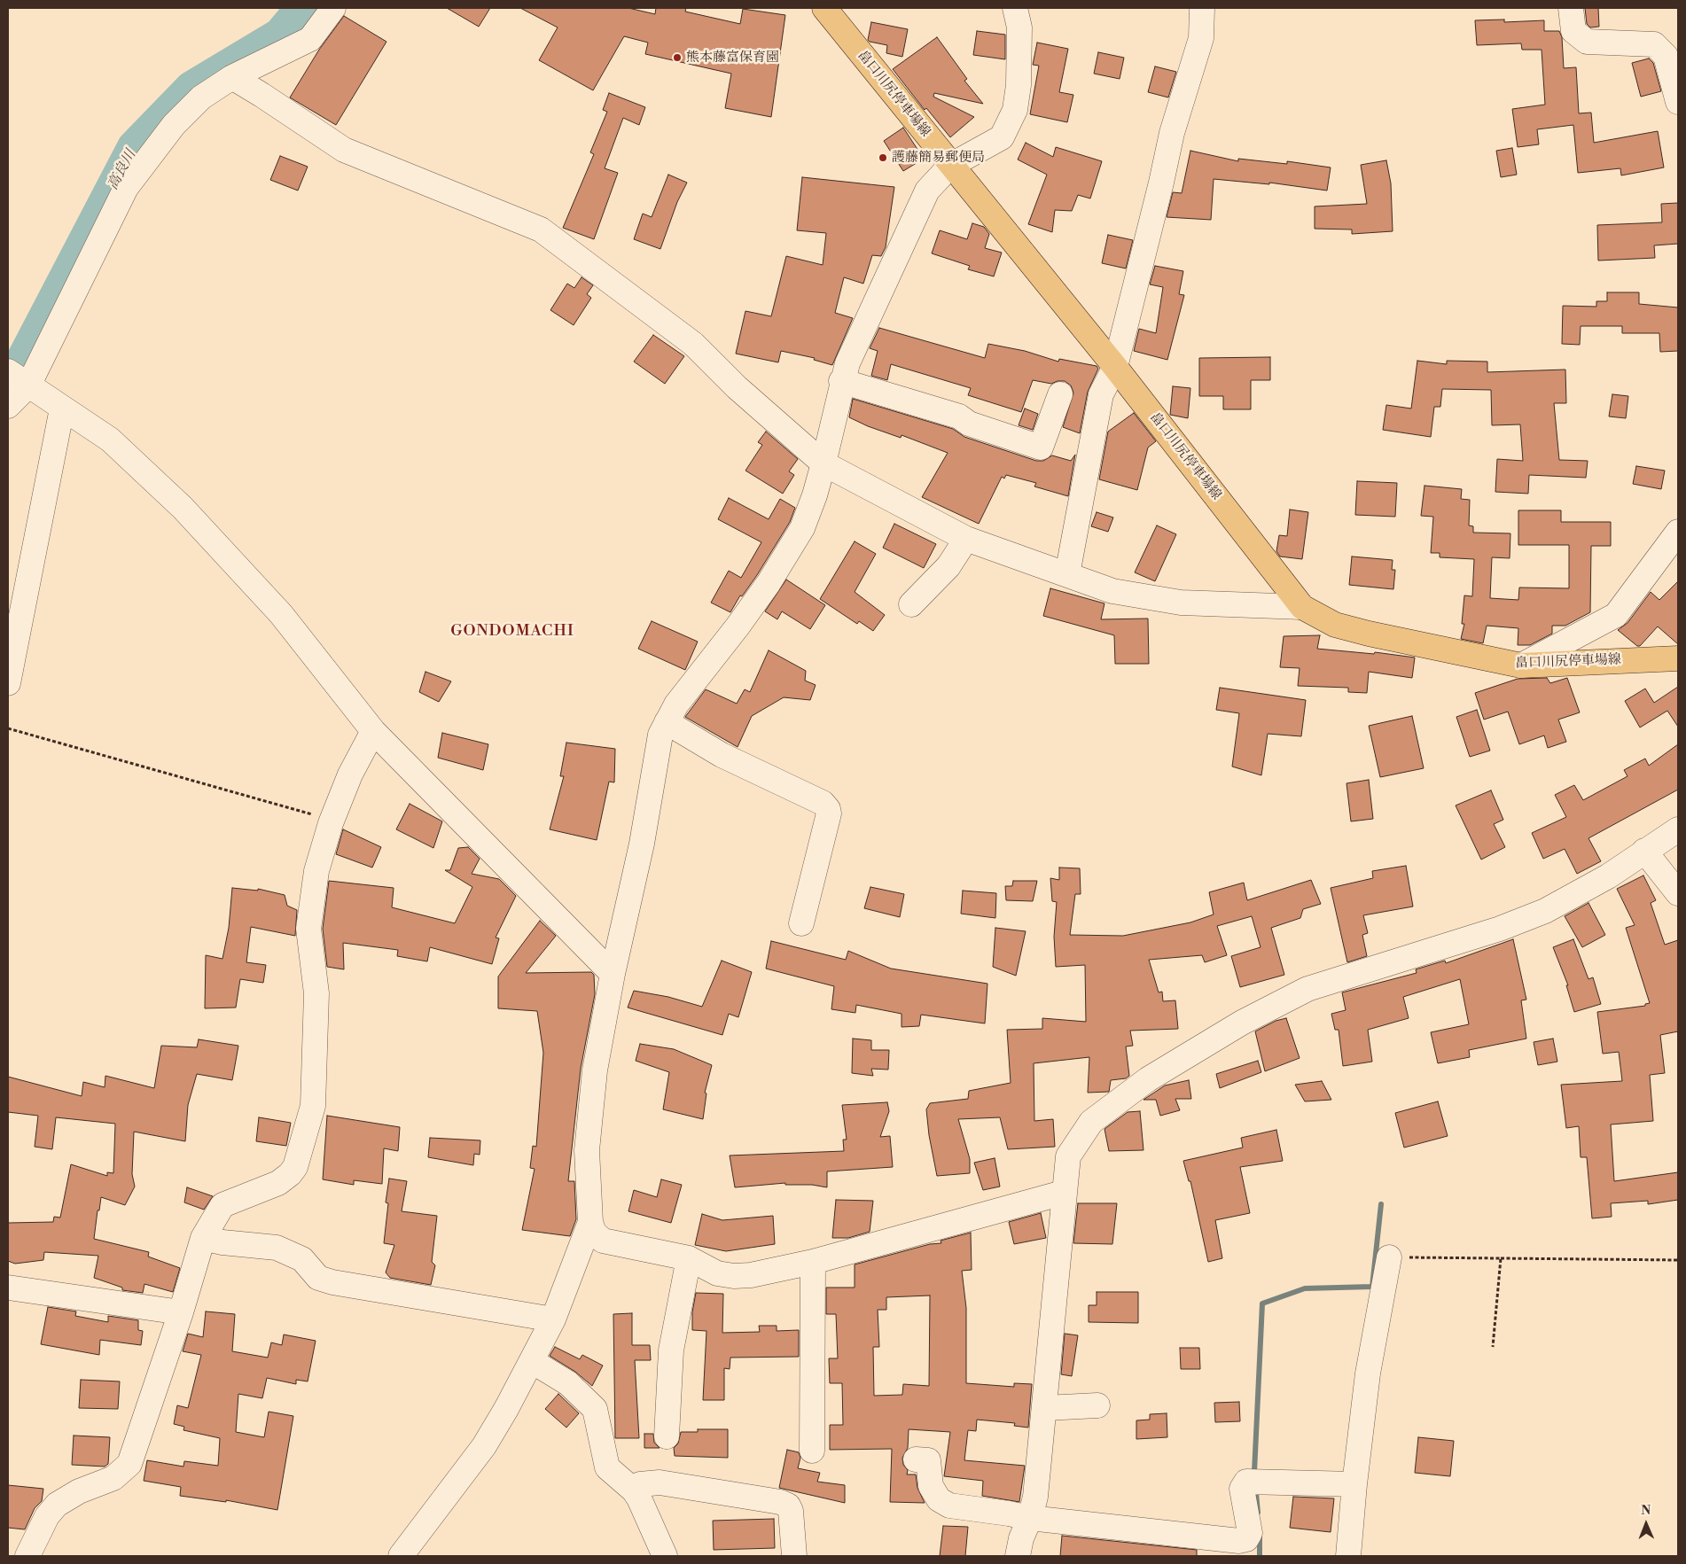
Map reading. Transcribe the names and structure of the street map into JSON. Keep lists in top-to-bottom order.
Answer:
{
  "streets": {
    "main road": ["畠口川尻停車場線"]
  },
  "districts": ["GONDOMACHI"],
  "water": ["高良川"],
  "places": ["熊本藤富保育園", "護藤簡易郵便局"],
  "north": "top"
}
